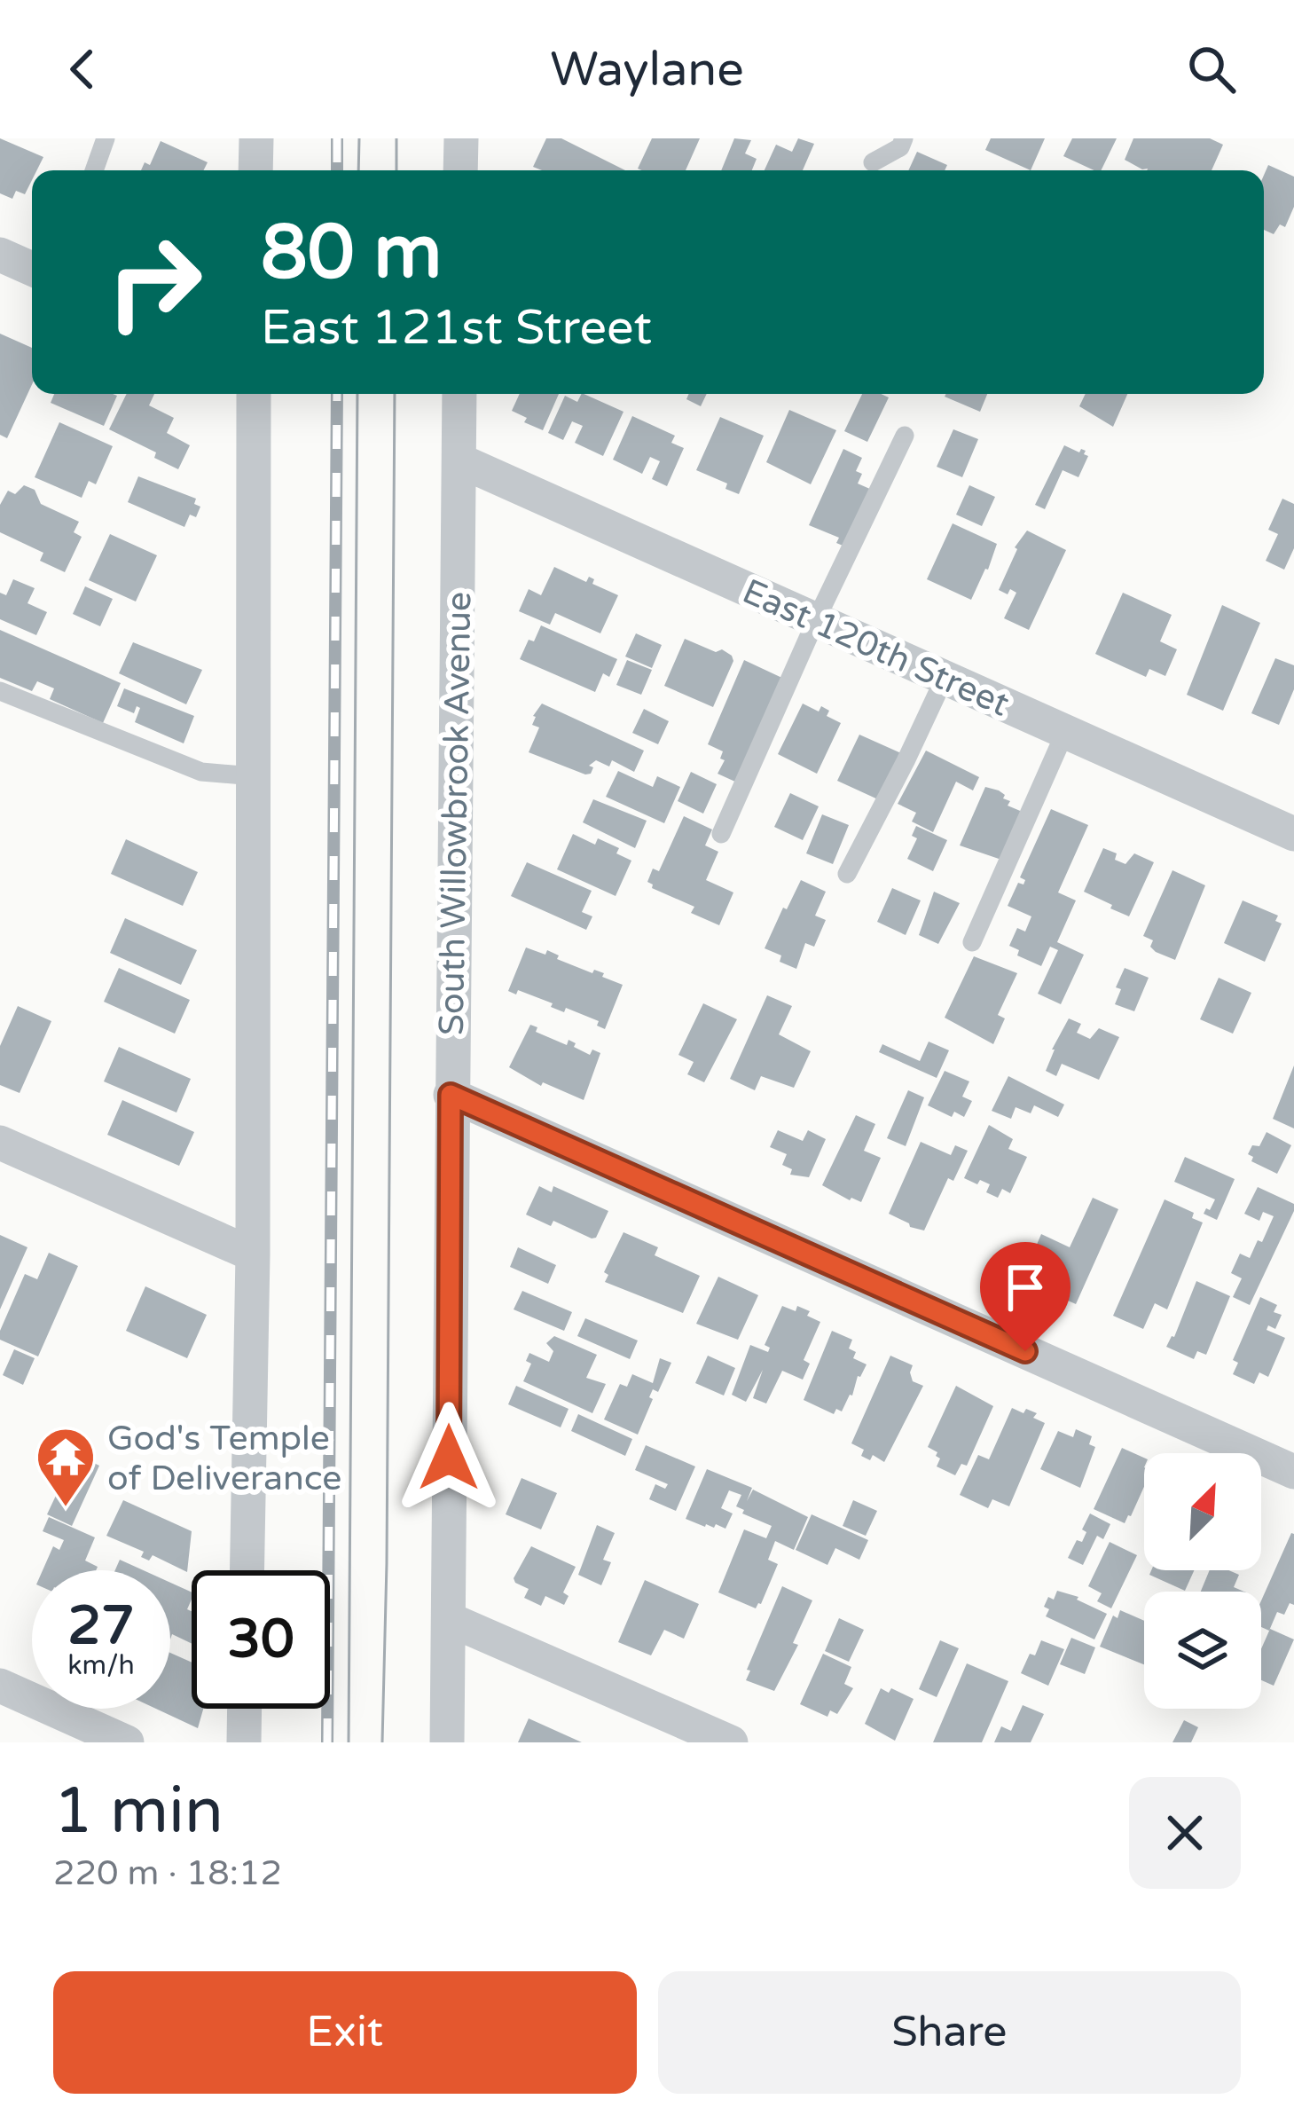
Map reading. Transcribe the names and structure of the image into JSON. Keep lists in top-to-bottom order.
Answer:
{
  "streets": {
    "street": ["East 120th Street", "South Willowbrook Avenue"]
  },
  "crossings": [
    ["East 120th Street", "South Willowbrook Avenue"]
  ],
  "places": {
    "temple": ["God's Temple of Deliverance"]
  },
  "north": "top right",
  "page": {
    "header": "Waylane",
    "turn": ["80 m", "East 121st Street"],
    "speed": "27 km/h",
    "limit": "30",
    "heading": ["1 min", "220 m · 18:12"],
    "buttons": ["Exit", "Share"]
  }
}
